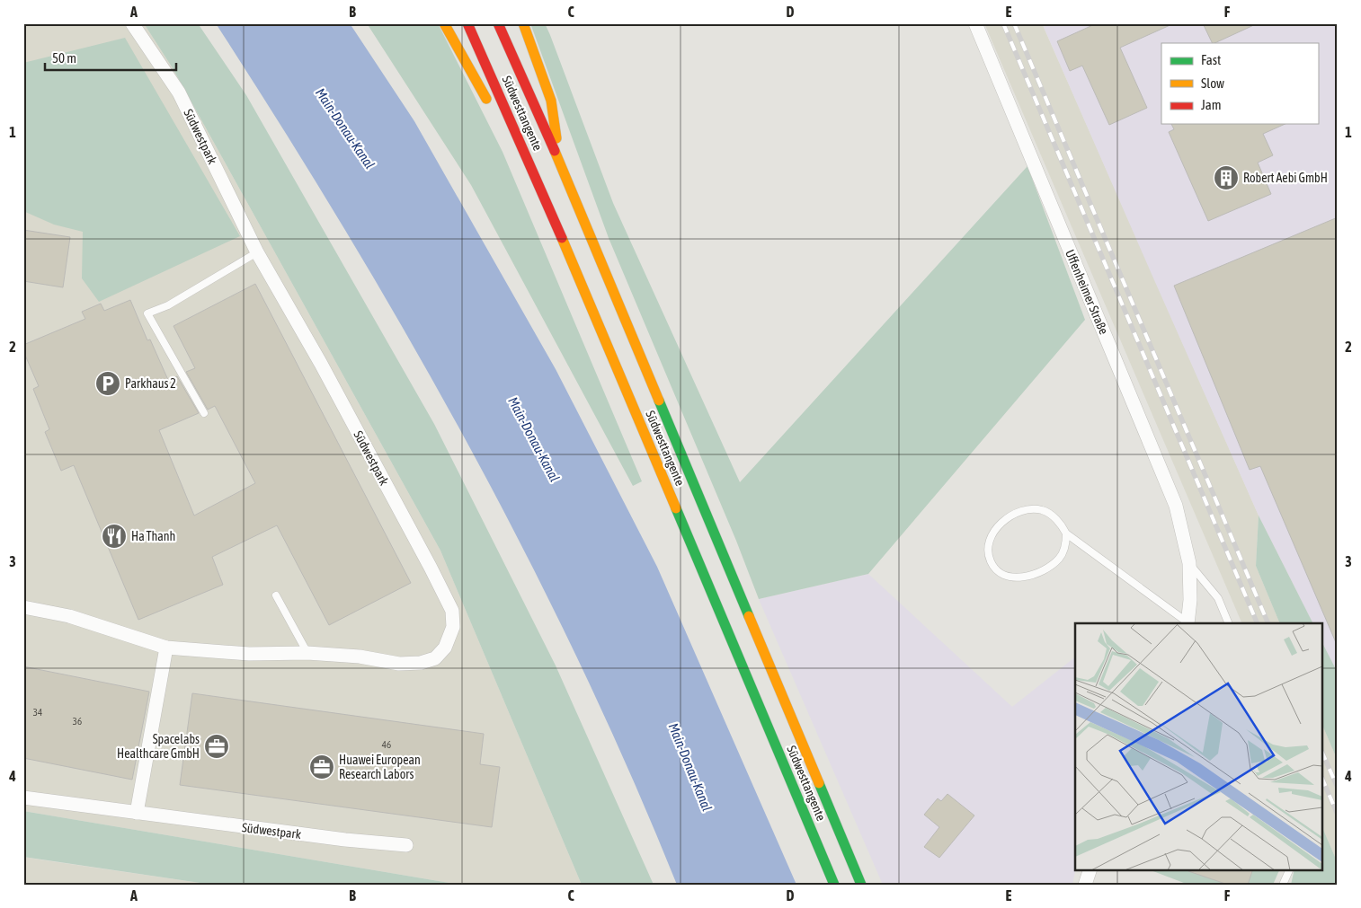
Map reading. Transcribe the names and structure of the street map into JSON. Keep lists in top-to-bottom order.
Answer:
{
  "streets": {
    "highway": ["Südwesttangente"],
    "street": ["Südwestpark", "Uffenheimer Straße"]
  },
  "water": ["Main-Donau-Kanal"],
  "places": {
    "building": ["Robert Aebi GmbH"],
    "parking": ["Parkhaus 2"],
    "restaurant": ["Ha Thanh"],
    "office": ["Spacelabs Healthcare GmbH", "Huawei European Research Labors"]
  },
  "house_numbers": ["34", "36", "46"],
  "legend": ["Fast", "Slow", "Jam"],
  "scale_bar": "50 m",
  "grid": {
    "columns": [
      "A",
      "B",
      "C",
      "D",
      "E",
      "F"
    ],
    "rows": [
      "1",
      "2",
      "3",
      "4"
    ]
  }
}
